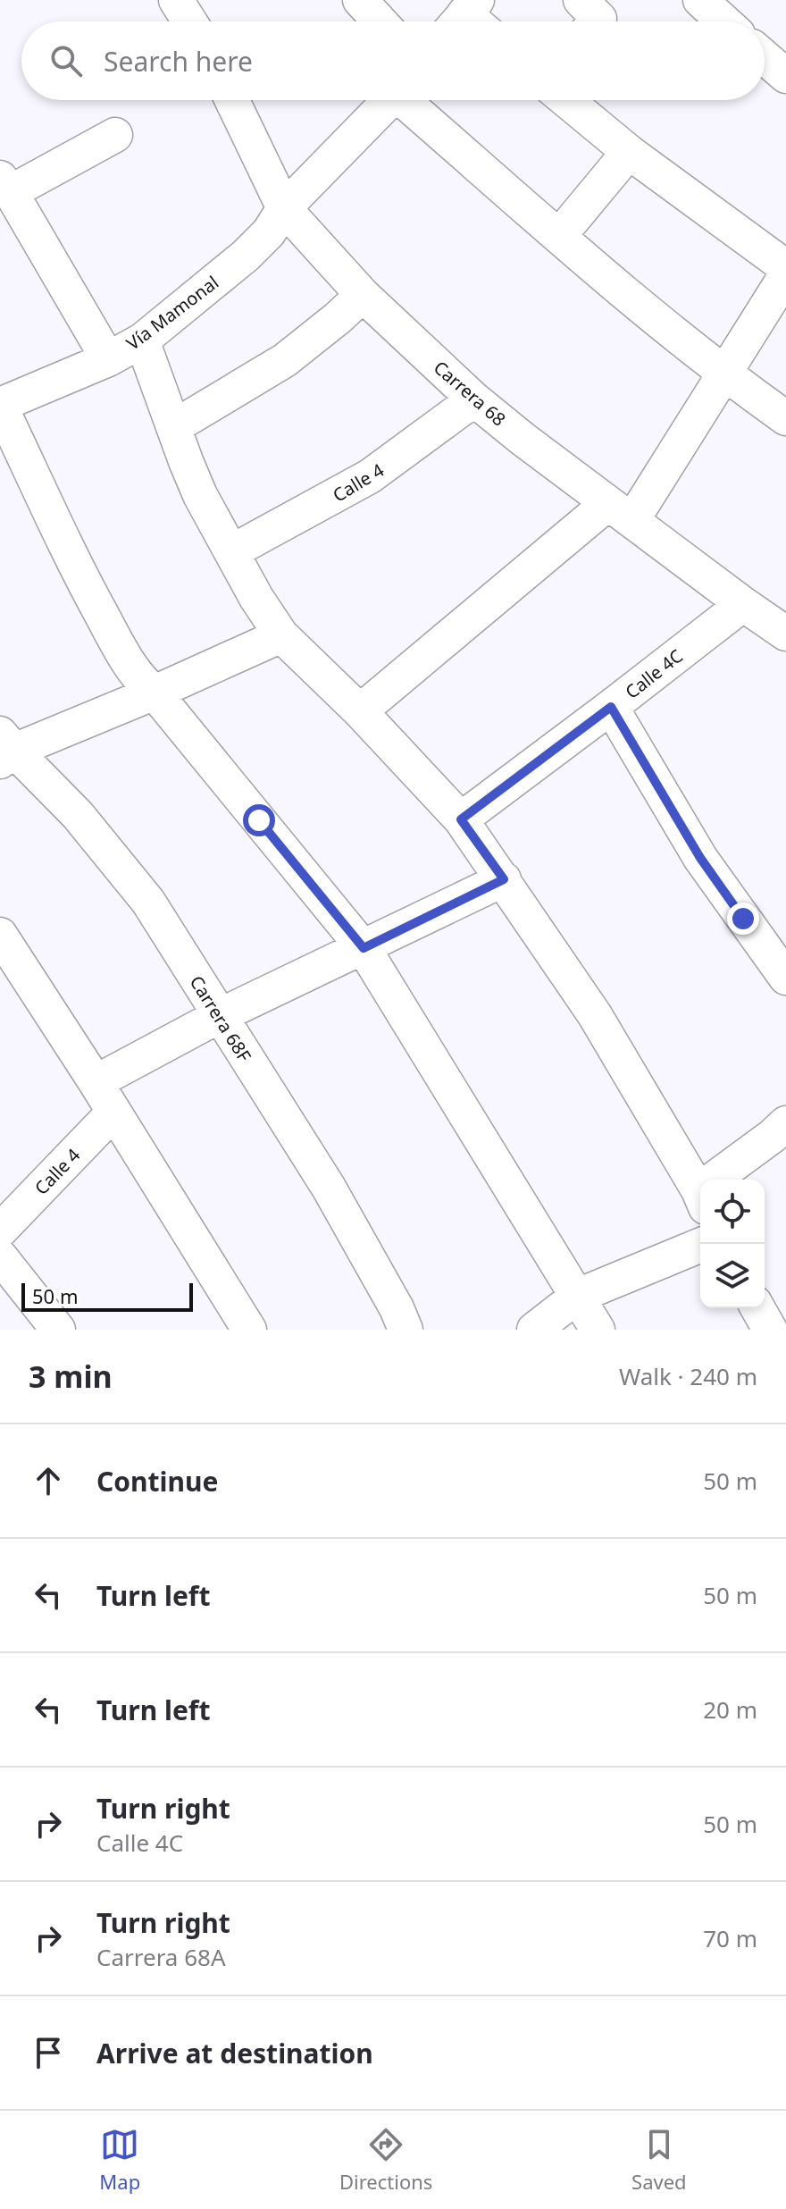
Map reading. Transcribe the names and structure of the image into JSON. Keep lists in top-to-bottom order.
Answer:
{
  "streets": {
    "street": [
      "Vía Mamonal",
      "Carrera 68",
      "Calle 4",
      "Calle 4C",
      "Carrera 68F"
    ]
  },
  "crossings": [
    ["Vía Mamonal", "Carrera 68"],
    ["Carrera 68", "Calle 4"],
    ["Carrera 68", "Calle 4C"]
  ],
  "scale_bar": "50 m",
  "page": {
    "search": "Search here",
    "scale": "50 m",
    "heading": ["3 min", "Walk · 240 m"],
    "list": [
      ["Continue", "50 m"],
      ["Turn left", "50 m"],
      ["Turn left", "20 m"],
      ["Turn right", "Calle 4C", "50 m"],
      ["Turn right", "Carrera 68A", "70 m"],
      "Arrive at destination"
    ],
    "nav": ["Map", "Directions", "Saved"]
  }
}
